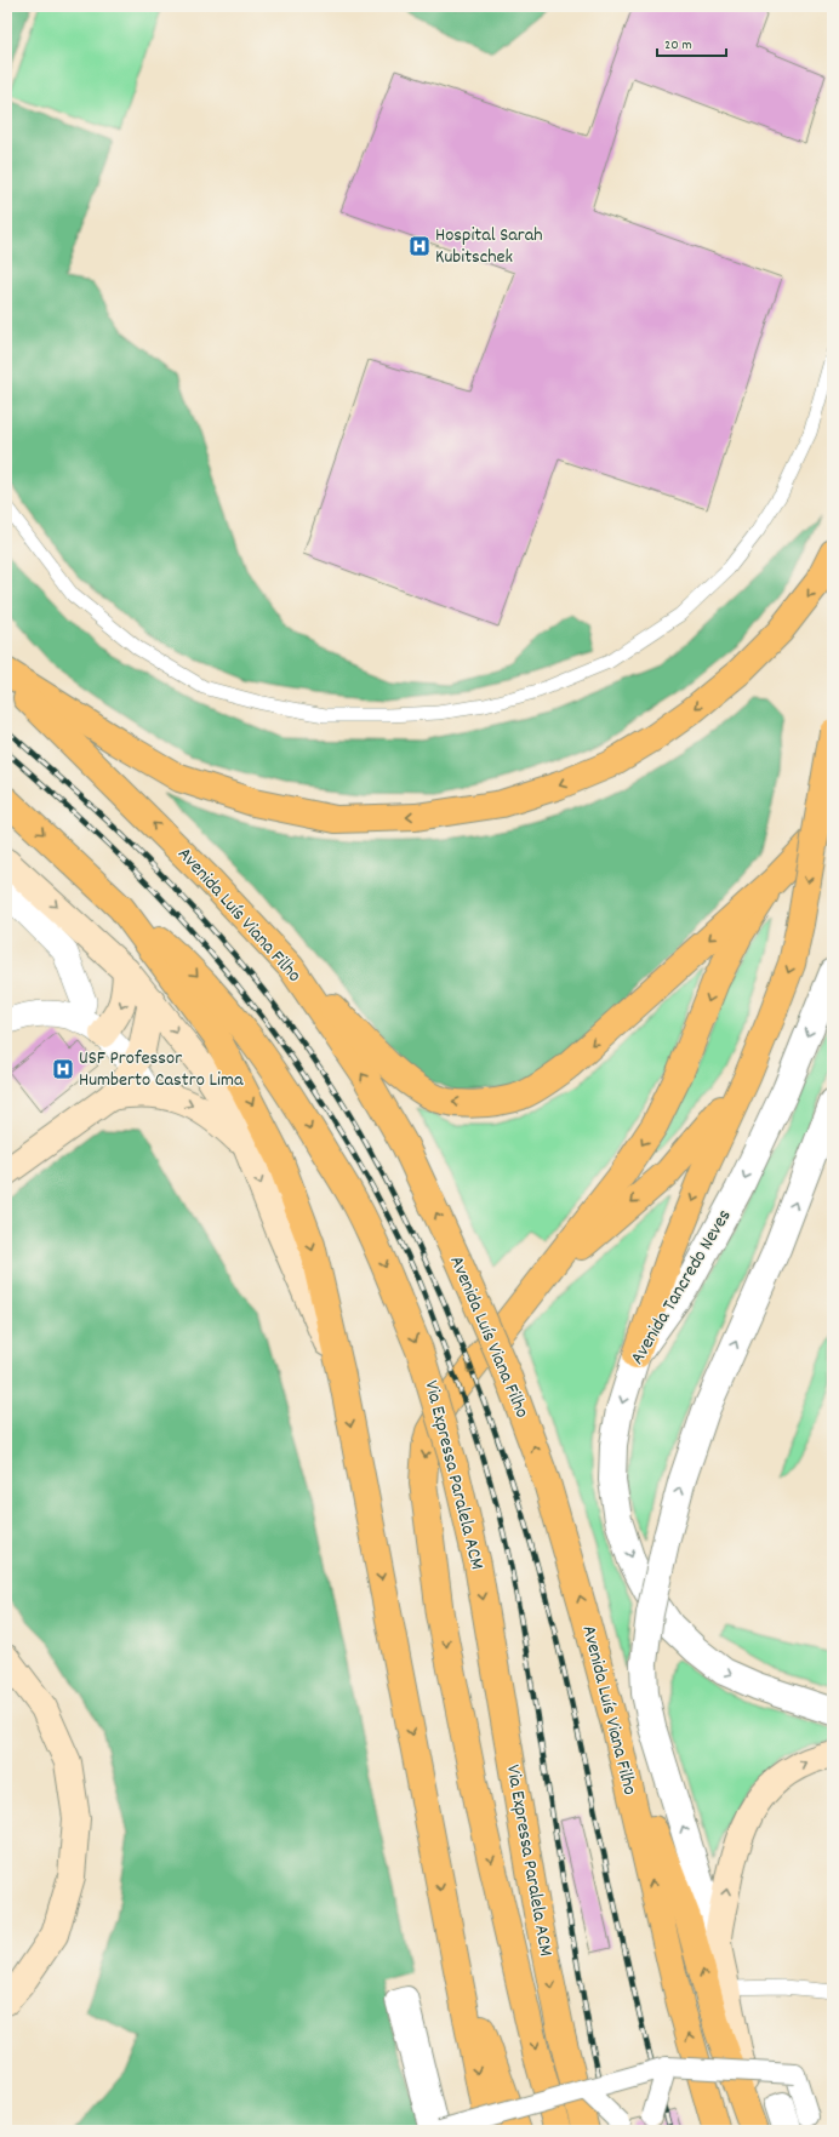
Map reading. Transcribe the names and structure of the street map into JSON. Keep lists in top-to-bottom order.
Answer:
{
  "streets": {
    "main road": ["Avenida Luís Viana Filho", "Via Expressa Paralela ACM"],
    "street": ["Avenida Tancredo Neves"]
  },
  "places": {
    "hospital": ["Hospital Sarah Kubitschek", "USF Professor Humberto Castro Lima"]
  },
  "scale_bar": "20 m"
}
